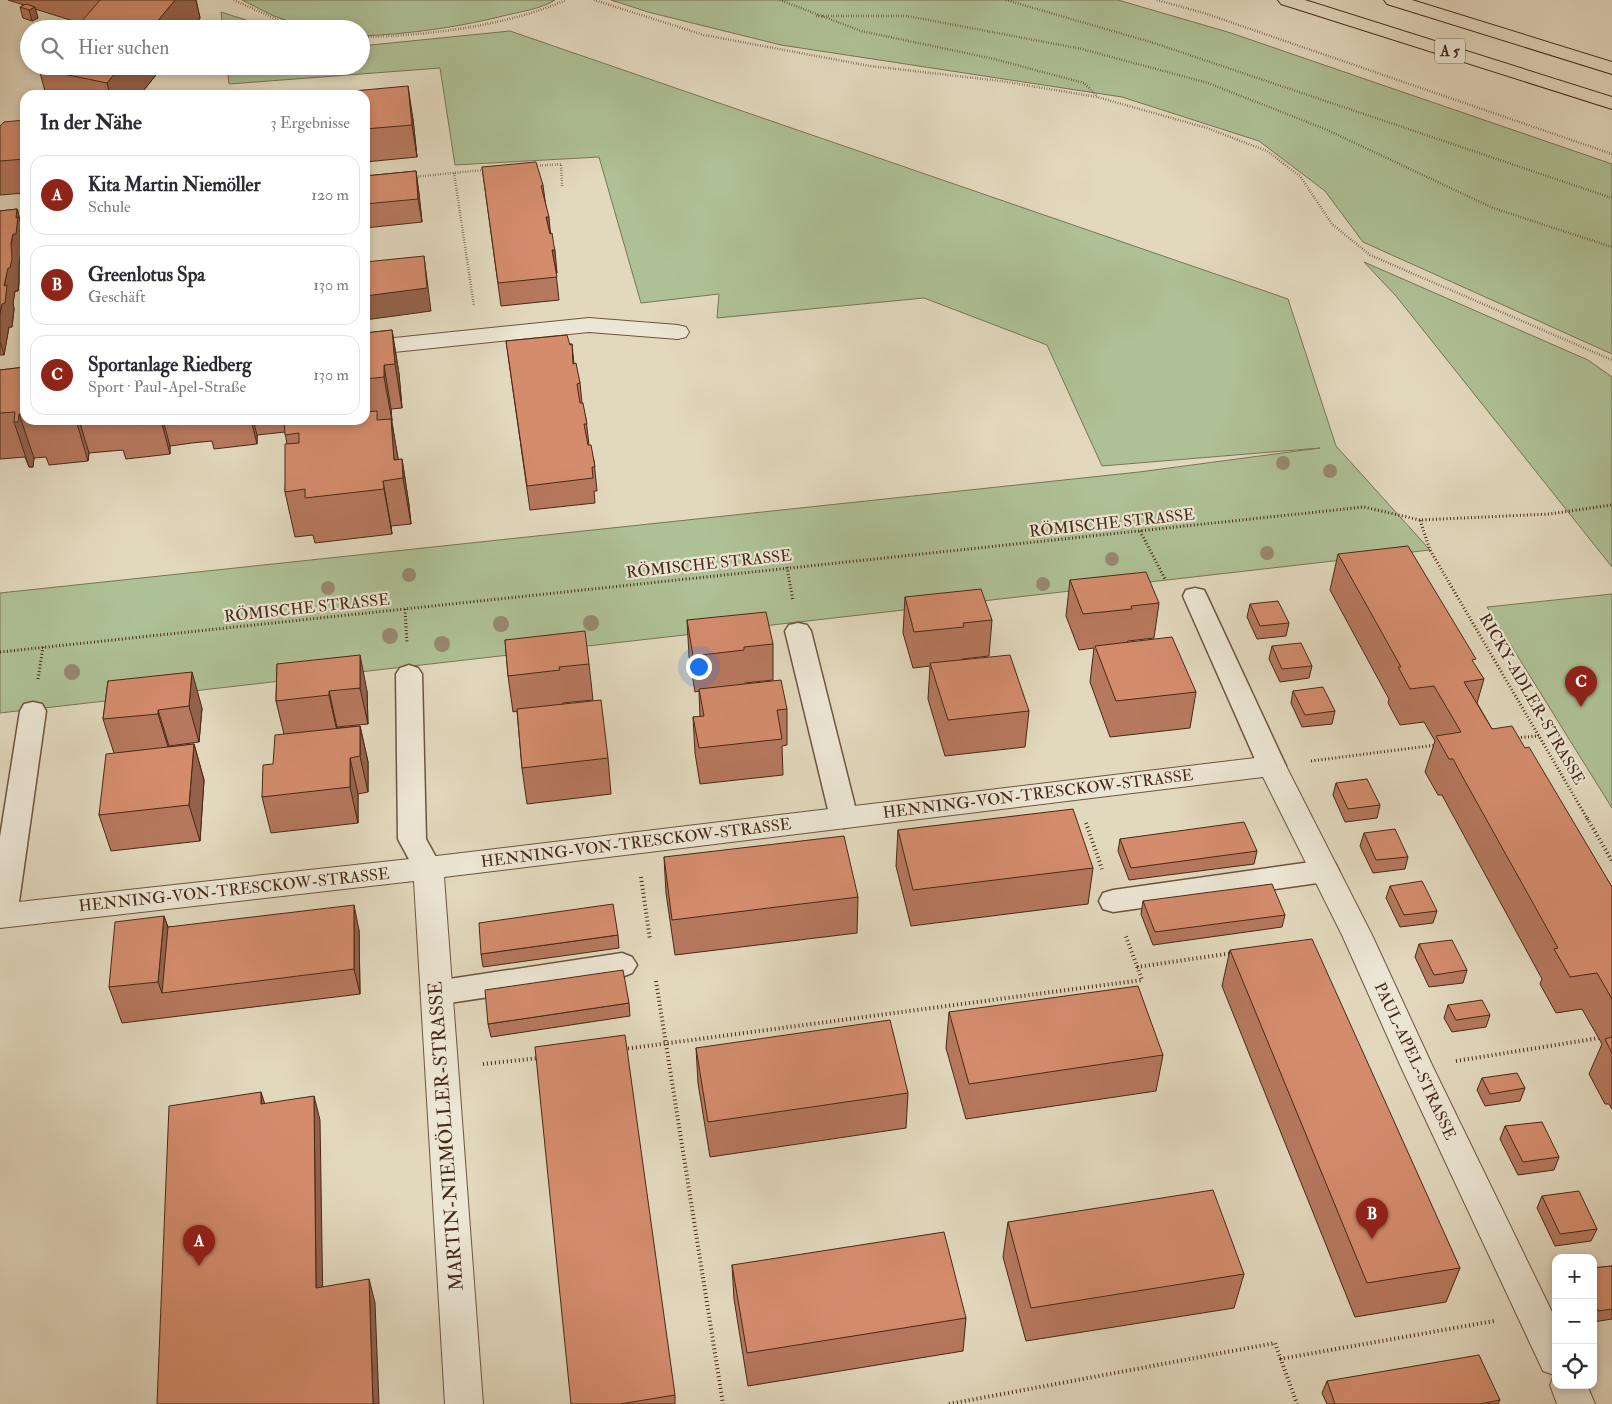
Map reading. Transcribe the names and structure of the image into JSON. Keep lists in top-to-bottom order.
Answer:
{
  "streets": {
    "highway": ["A 5"],
    "street": ["HENNING-VON-TRESCKOW-STRASSE", "PAUL-APEL-STRASSE", "MARTIN-NIEMÖLLER-STRASSE"],
    "path": ["RÖMISCHE STRASSE", "RICKY-ADLER-STRASSE"]
  },
  "crossings": [
    ["RÖMISCHE STRASSE", "RICKY-ADLER-STRASSE"],
    ["HENNING-VON-TRESCKOW-STRASSE", "PAUL-APEL-STRASSE"],
    ["HENNING-VON-TRESCKOW-STRASSE", "MARTIN-NIEMÖLLER-STRASSE"]
  ],
  "page": {
    "search": "Hier suchen",
    "heading": ["In der Nähe", "3 Ergebnisse"],
    "list": [
      {
        "mark": "A",
        "name": "Kita Martin Niemöller",
        "note": "Schule",
        "value": "120 m"
      },
      {
        "mark": "B",
        "name": "Greenlotus Spa",
        "note": "Geschäft",
        "value": "130 m"
      },
      {
        "mark": "C",
        "name": "Sportanlage Riedberg",
        "note": "Sport · Paul-Apel-Straße",
        "value": "130 m"
      }
    ],
    "pins": ["C", "B", "A"],
    "map_buttons": ["+", "−"]
  }
}
